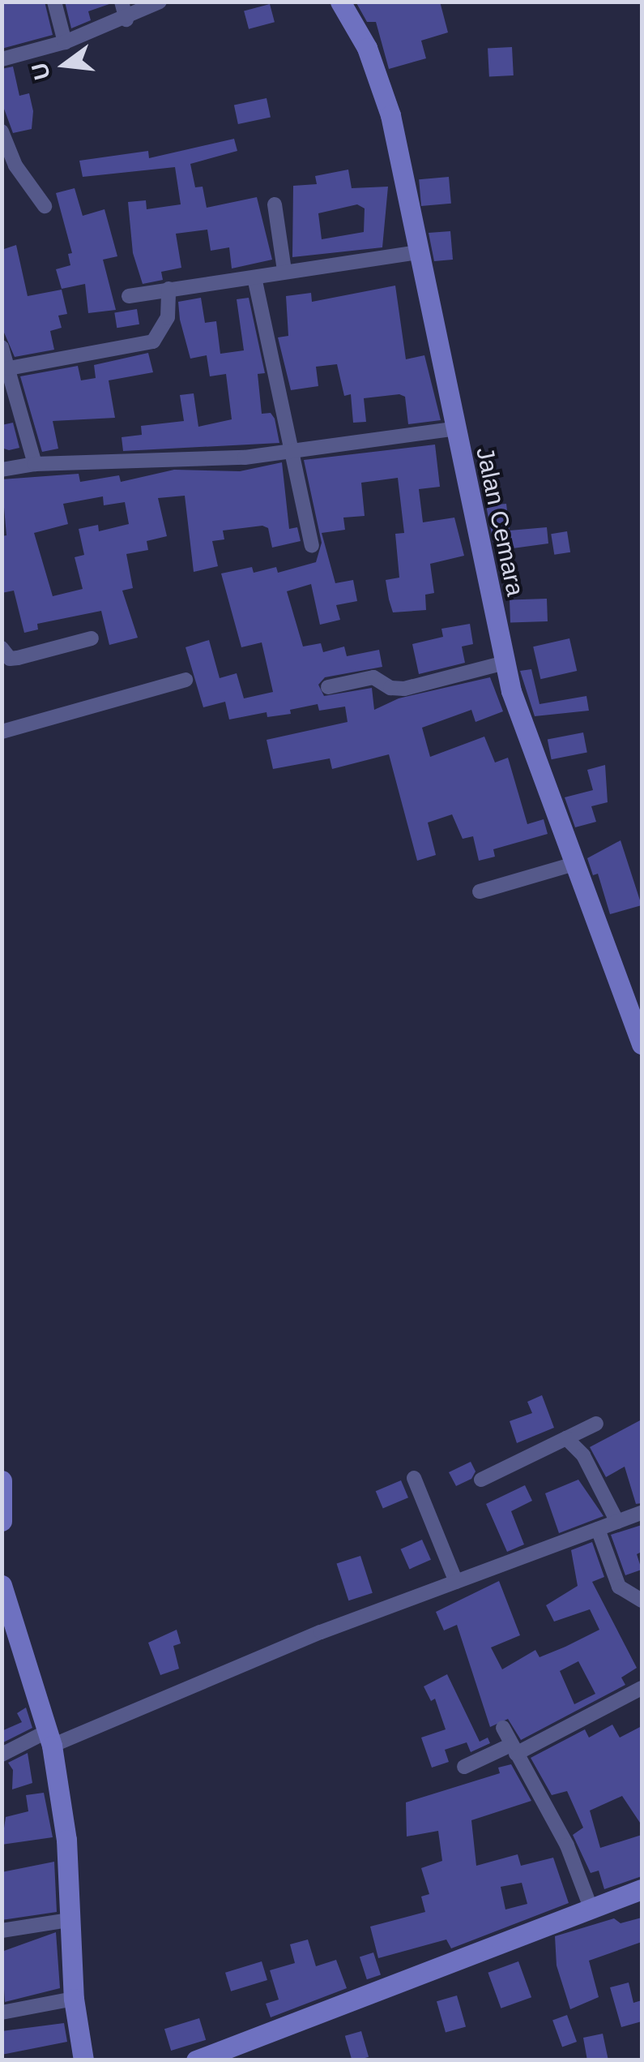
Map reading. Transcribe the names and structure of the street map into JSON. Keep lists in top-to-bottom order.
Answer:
{
  "streets": {
    "street": ["Jalan Cemara"]
  },
  "north": "left"
}
